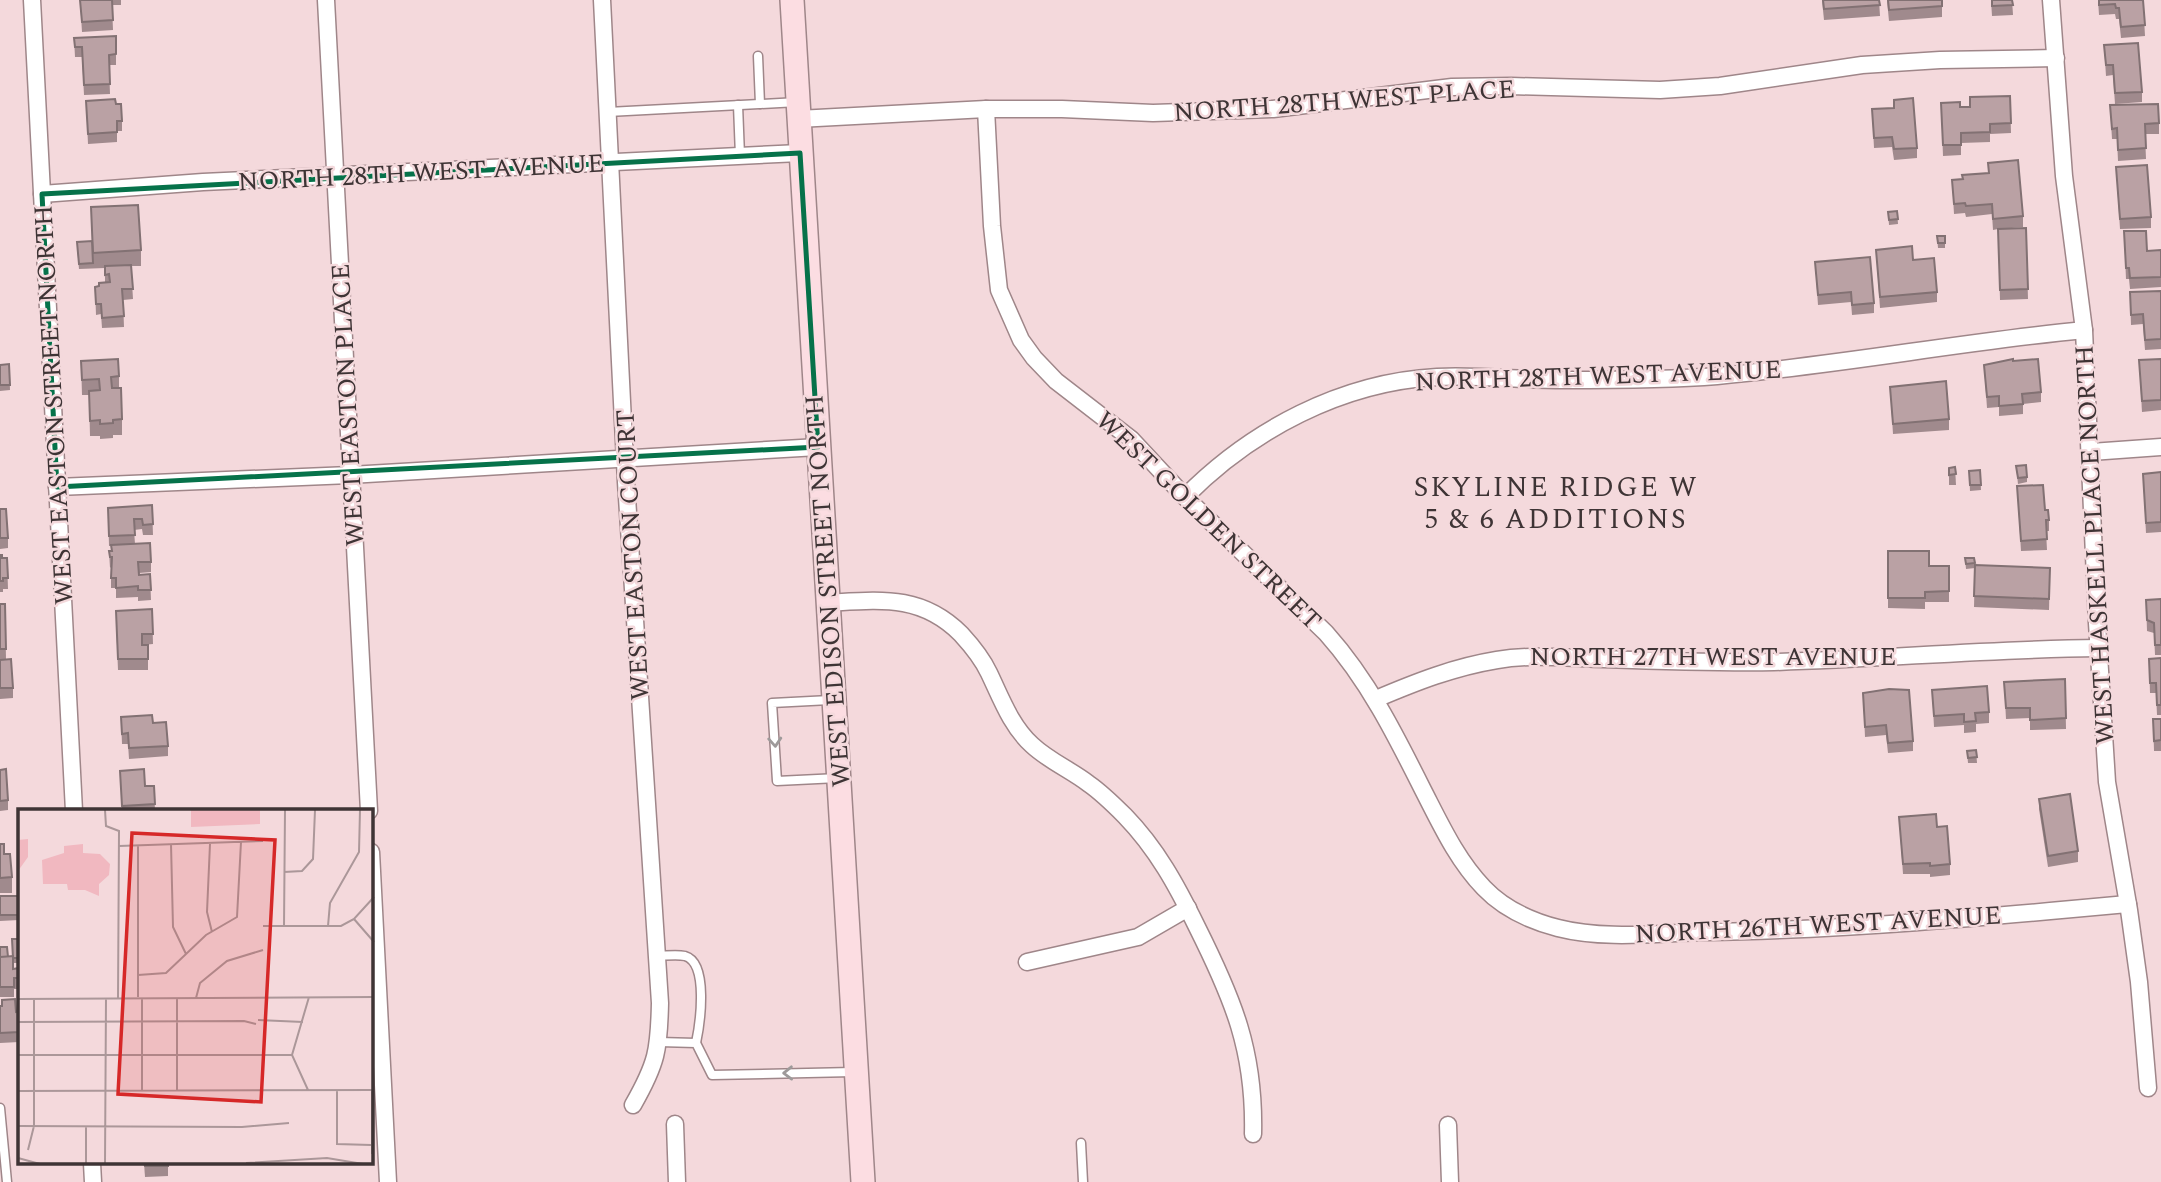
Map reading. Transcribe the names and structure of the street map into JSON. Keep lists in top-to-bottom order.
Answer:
{
  "streets": {
    "main road": ["WEST EDISON STREET NORTH"],
    "street": [
      "NORTH 28TH WEST PLACE",
      "NORTH 28TH WEST AVENUE",
      "WEST EASTON STREET NORTH",
      "WEST EASTON PLACE",
      "WEST GOLDEN STREET",
      "WEST HASKELL PLACE NORTH",
      "WEST EASTON COURT",
      "NORTH 27TH WEST AVENUE",
      "NORTH 26TH WEST AVENUE"
    ]
  },
  "crossings": [
    ["NORTH 28TH WEST PLACE", "WEST GOLDEN STREET"],
    ["NORTH 28TH WEST PLACE", "WEST HASKELL PLACE NORTH"],
    ["NORTH 28TH WEST PLACE", "WEST EDISON STREET NORTH"],
    ["NORTH 28TH WEST AVENUE", "WEST EASTON STREET NORTH"],
    ["NORTH 28TH WEST AVENUE", "WEST EASTON PLACE"],
    ["NORTH 28TH WEST AVENUE", "WEST GOLDEN STREET"],
    ["NORTH 28TH WEST AVENUE", "WEST HASKELL PLACE NORTH"],
    ["NORTH 28TH WEST AVENUE", "WEST EASTON COURT"],
    ["NORTH 28TH WEST AVENUE", "WEST EDISON STREET NORTH"],
    ["WEST GOLDEN STREET", "NORTH 27TH WEST AVENUE"],
    ["WEST GOLDEN STREET", "NORTH 26TH WEST AVENUE"],
    ["WEST HASKELL PLACE NORTH", "NORTH 27TH WEST AVENUE"],
    ["WEST HASKELL PLACE NORTH", "NORTH 26TH WEST AVENUE"],
    ["NORTH 27TH WEST AVENUE", "NORTH 26TH WEST AVENUE"]
  ],
  "districts": ["SKYLINE RIDGE W 5 & 6 ADDITIONS"]
}
